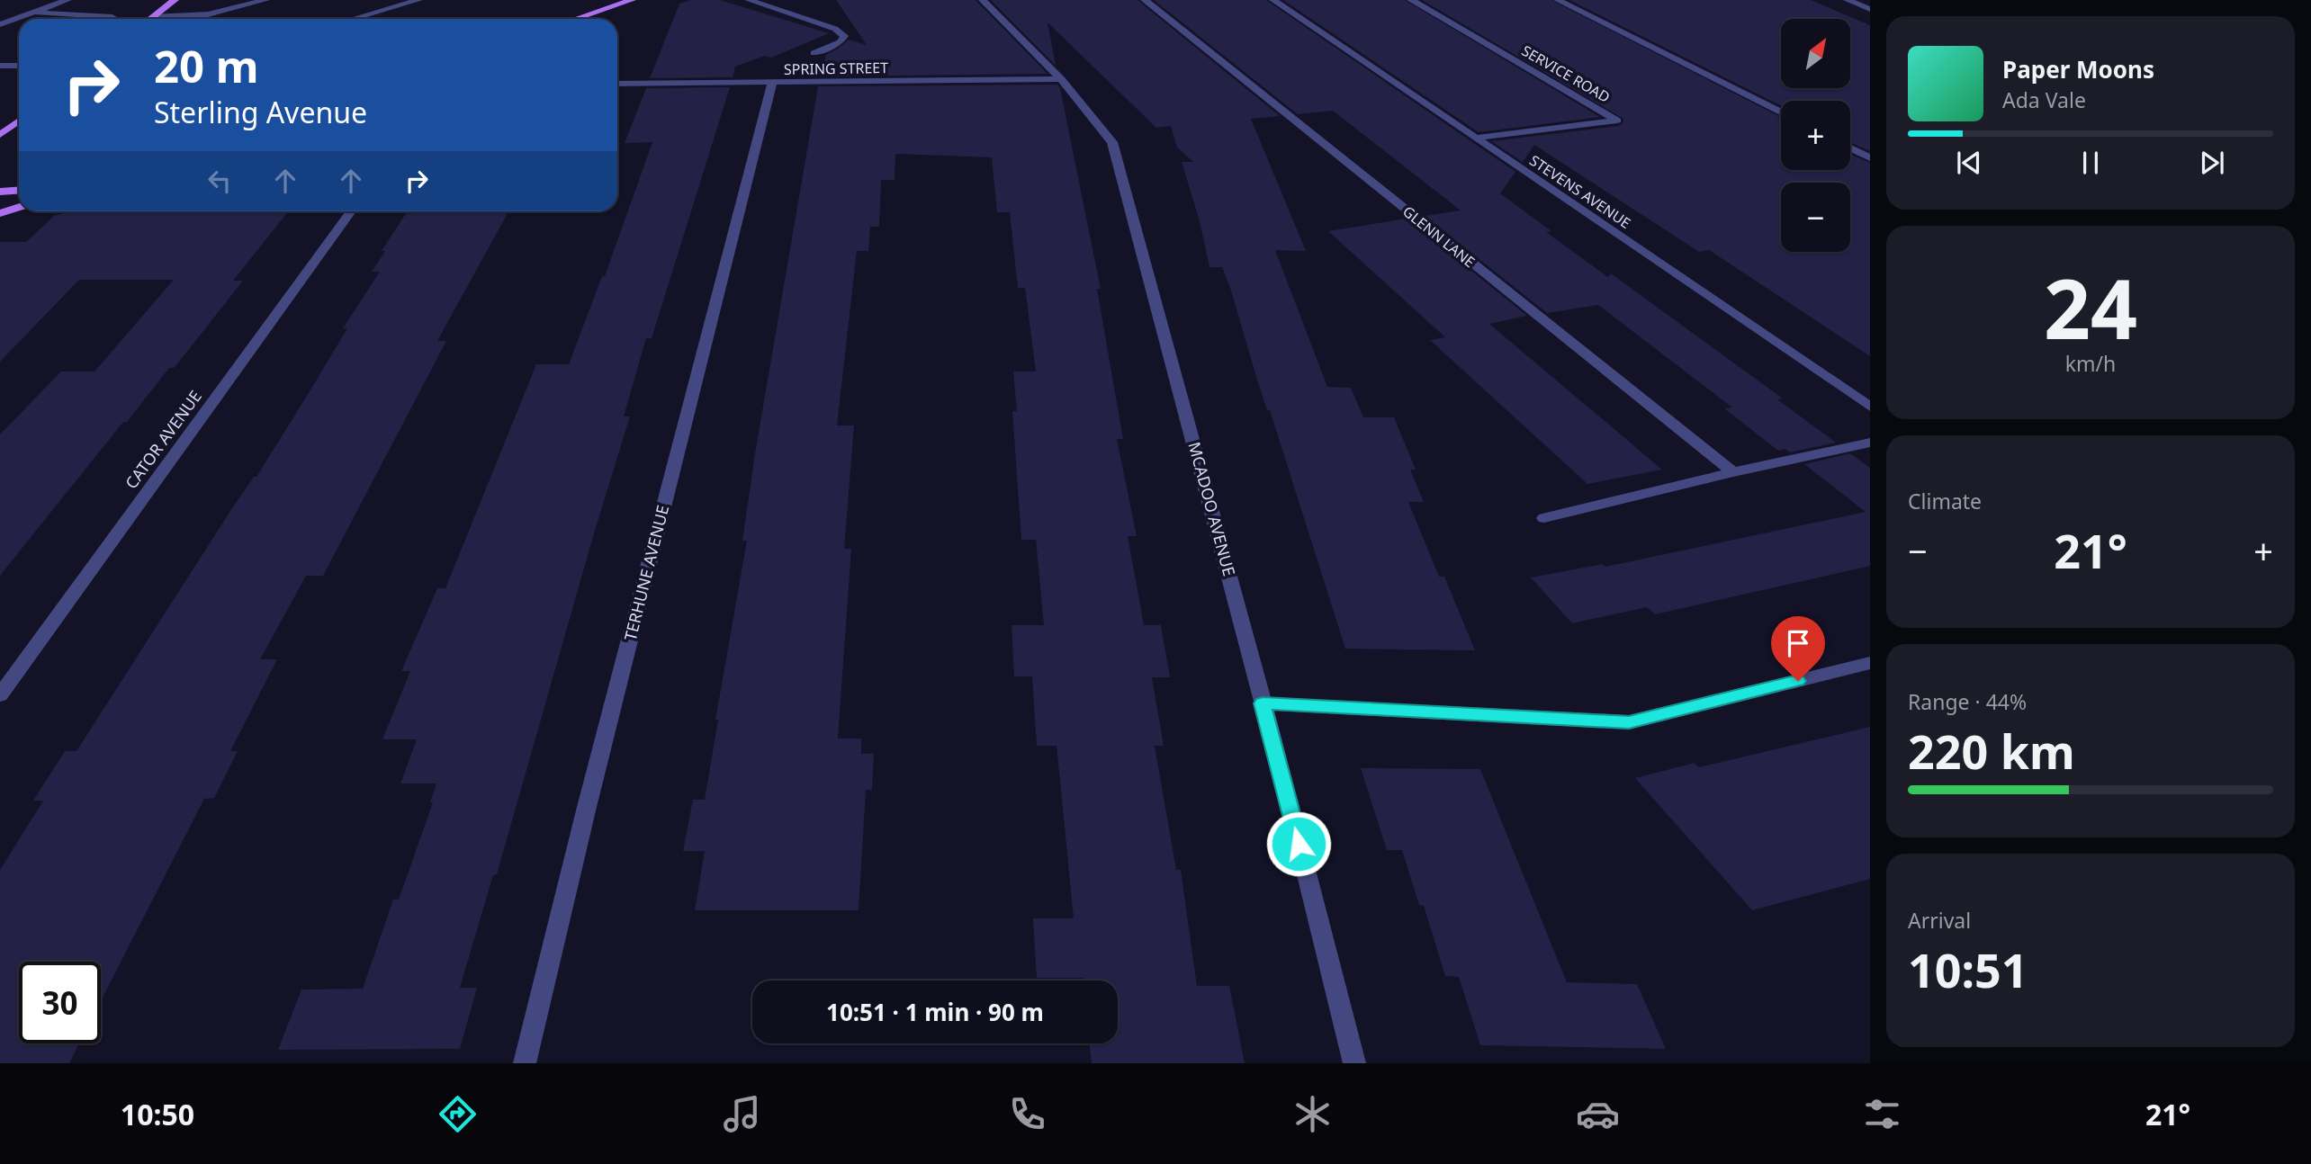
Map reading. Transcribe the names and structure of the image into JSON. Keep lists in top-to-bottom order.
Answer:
{
  "streets": {
    "street": [
      "SPRING STREET",
      "SERVICE ROAD",
      "STEVENS AVENUE",
      "GLENN LANE",
      "CATOR AVENUE",
      "MCADOO AVENUE",
      "TERHUNE AVENUE"
    ]
  },
  "crossings": [
    ["SPRING STREET", "MCADOO AVENUE"],
    ["SPRING STREET", "TERHUNE AVENUE"],
    ["SERVICE ROAD", "STEVENS AVENUE"]
  ],
  "north": "top right",
  "page": {
    "map_buttons": ["+", "−"],
    "turn": ["20 m", "Sterling Avenue"],
    "song": ["Paper Moons", "Ada Vale"],
    "tile": [
      ["24", "km/h"],
      "Climate",
      ["Range · 44%", "220 km"],
      ["Arrival", "10:51"]
    ],
    "heat": ["−", "21°", "+"],
    "limit": "30",
    "trip": "10:51 · 1 min · 90 m",
    "tabs": ["10:50", "21°"]
  }
}
